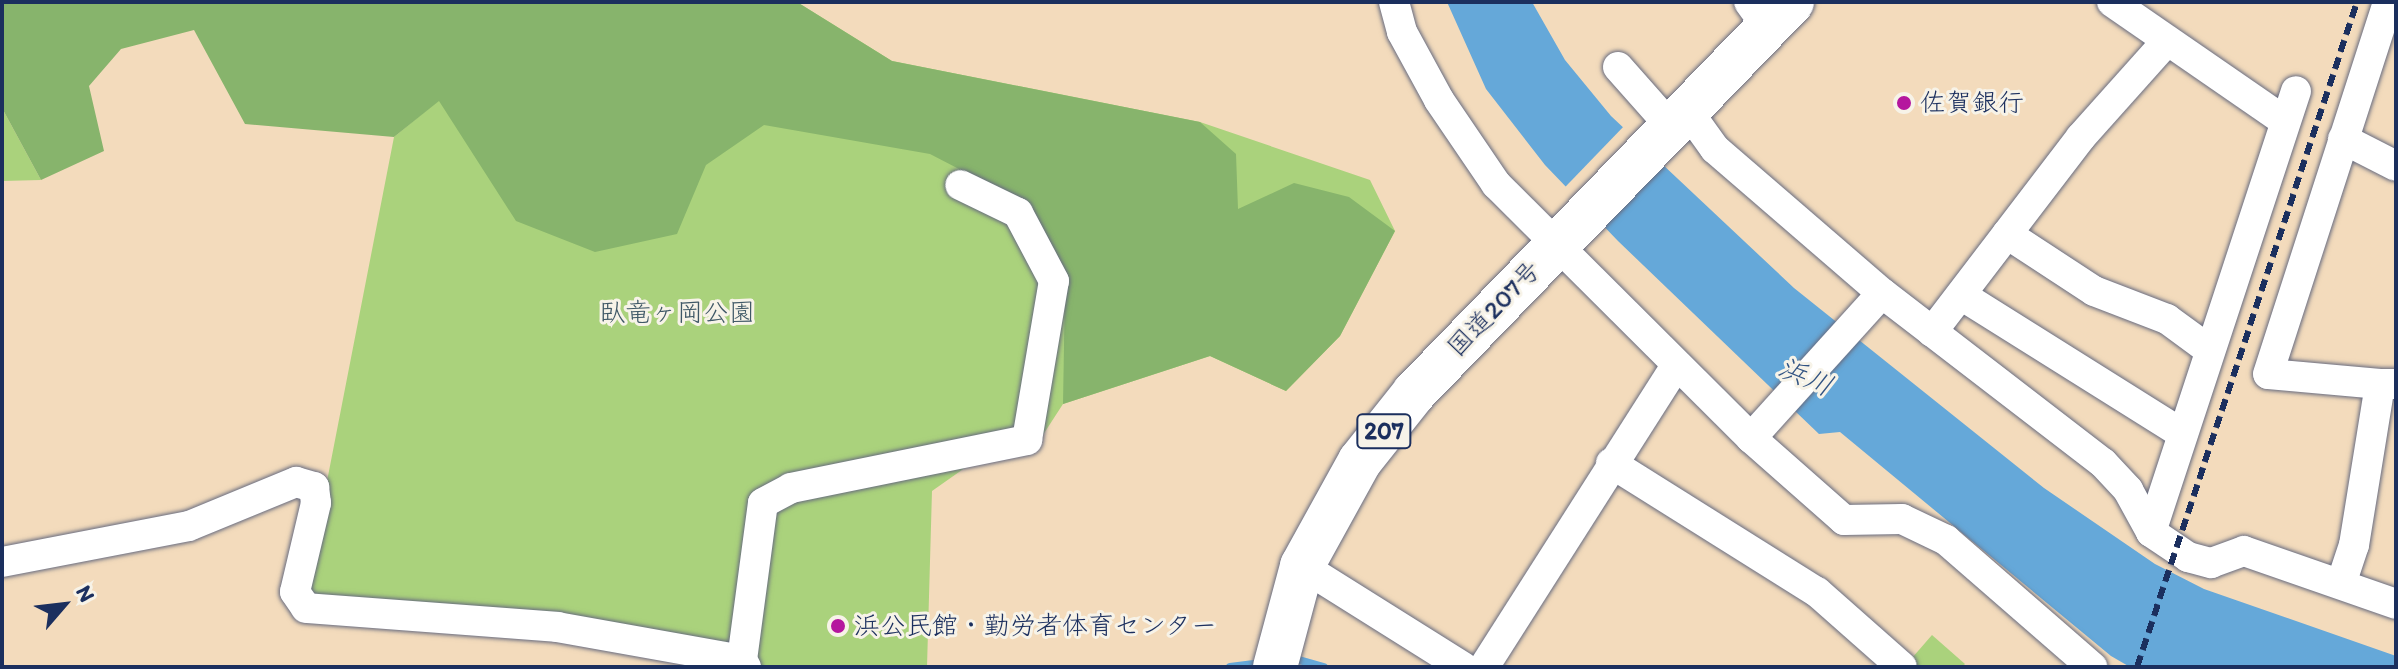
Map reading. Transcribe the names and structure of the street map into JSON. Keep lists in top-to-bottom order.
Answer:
{
  "streets": {
    "highway": ["国道207号", "207"]
  },
  "water": ["浜川"],
  "parks": ["臥竜ヶ岡公園"],
  "places": ["佐賀銀行", "浜公民館・勤労者体育センター"],
  "north": "top right"
}
